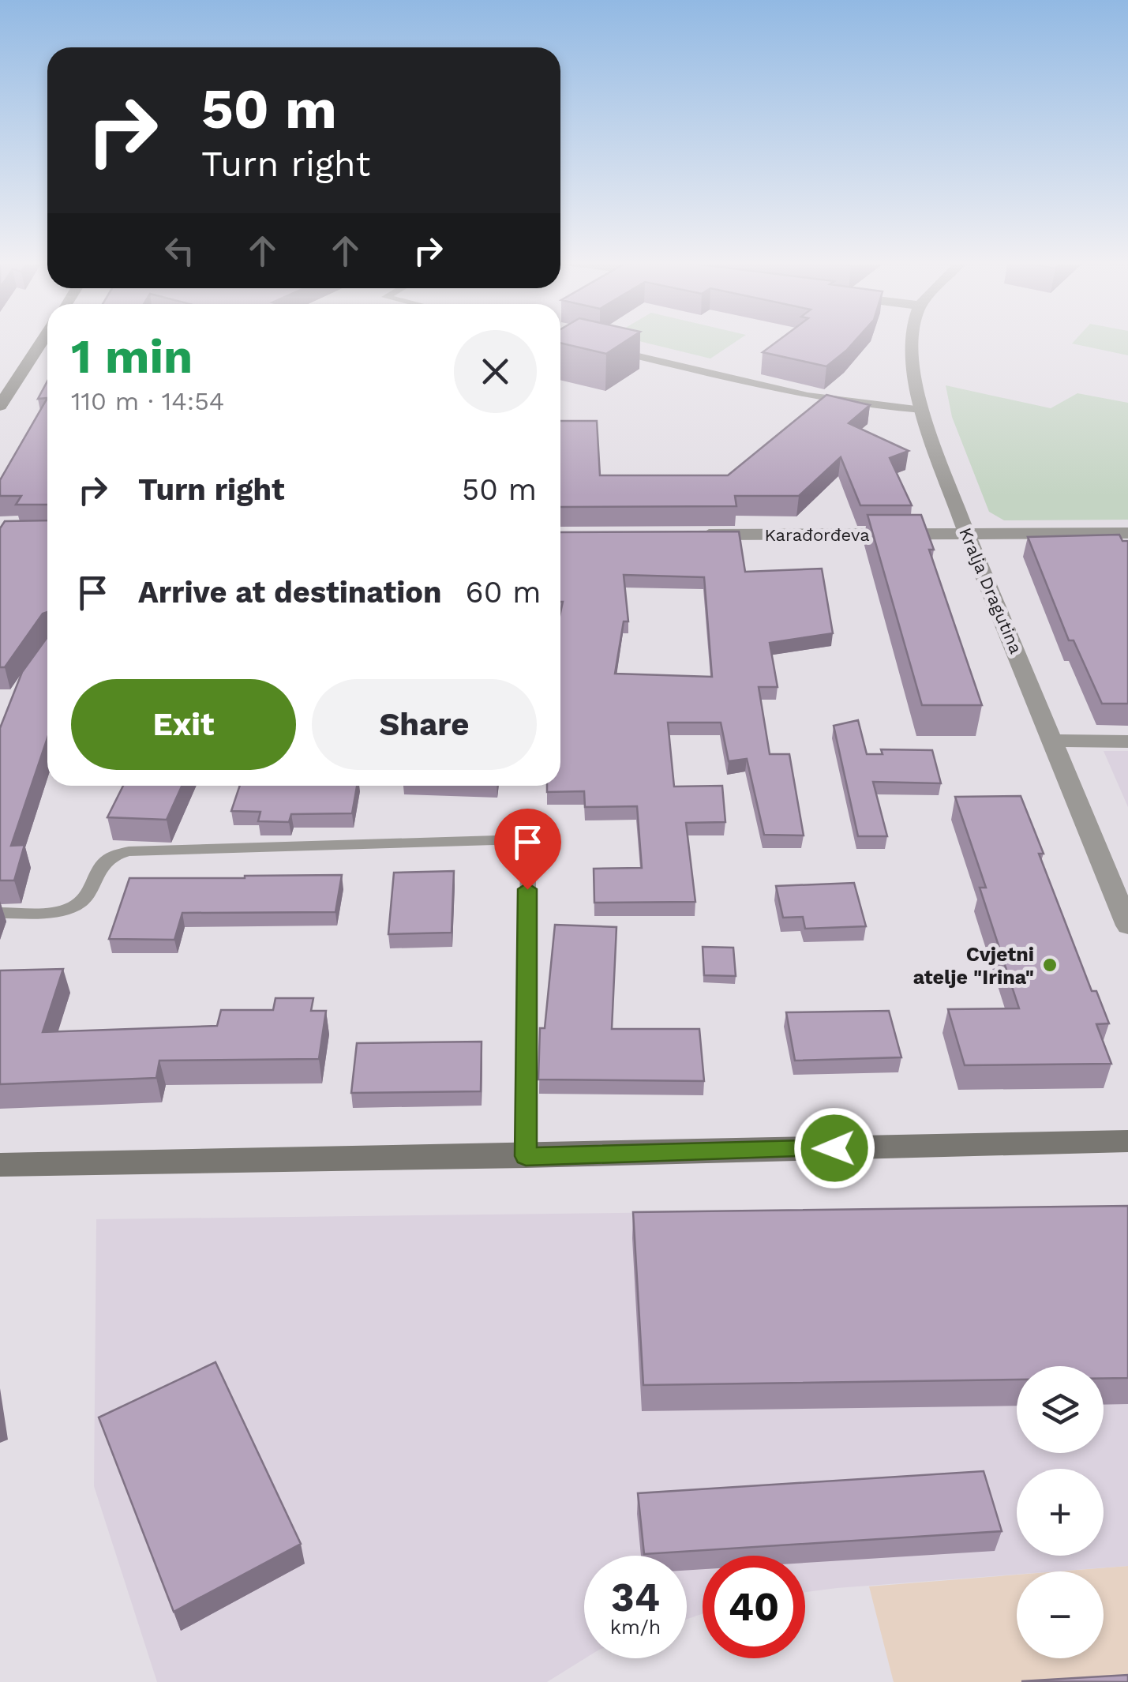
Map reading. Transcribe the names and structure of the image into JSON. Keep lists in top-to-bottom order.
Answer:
{
  "streets": {
    "street": ["Karađorđeva", "Kralja Dragutina"]
  },
  "crossings": [
    ["Karađorđeva", "Kralja Dragutina"]
  ],
  "places": ["Cvjetni atelje \"Irina\""],
  "page": {
    "turn": ["50 m", "Turn right"],
    "heading": ["1 min", "110 m · 14:54"],
    "list": [
      {
        "name": "Turn right",
        "value": "50 m"
      },
      {
        "name": "Arrive at destination",
        "value": "60 m"
      }
    ],
    "buttons": ["Exit", "Share"],
    "map_buttons": ["+", "−"],
    "speed": "34 km/h",
    "limit": "40"
  }
}
